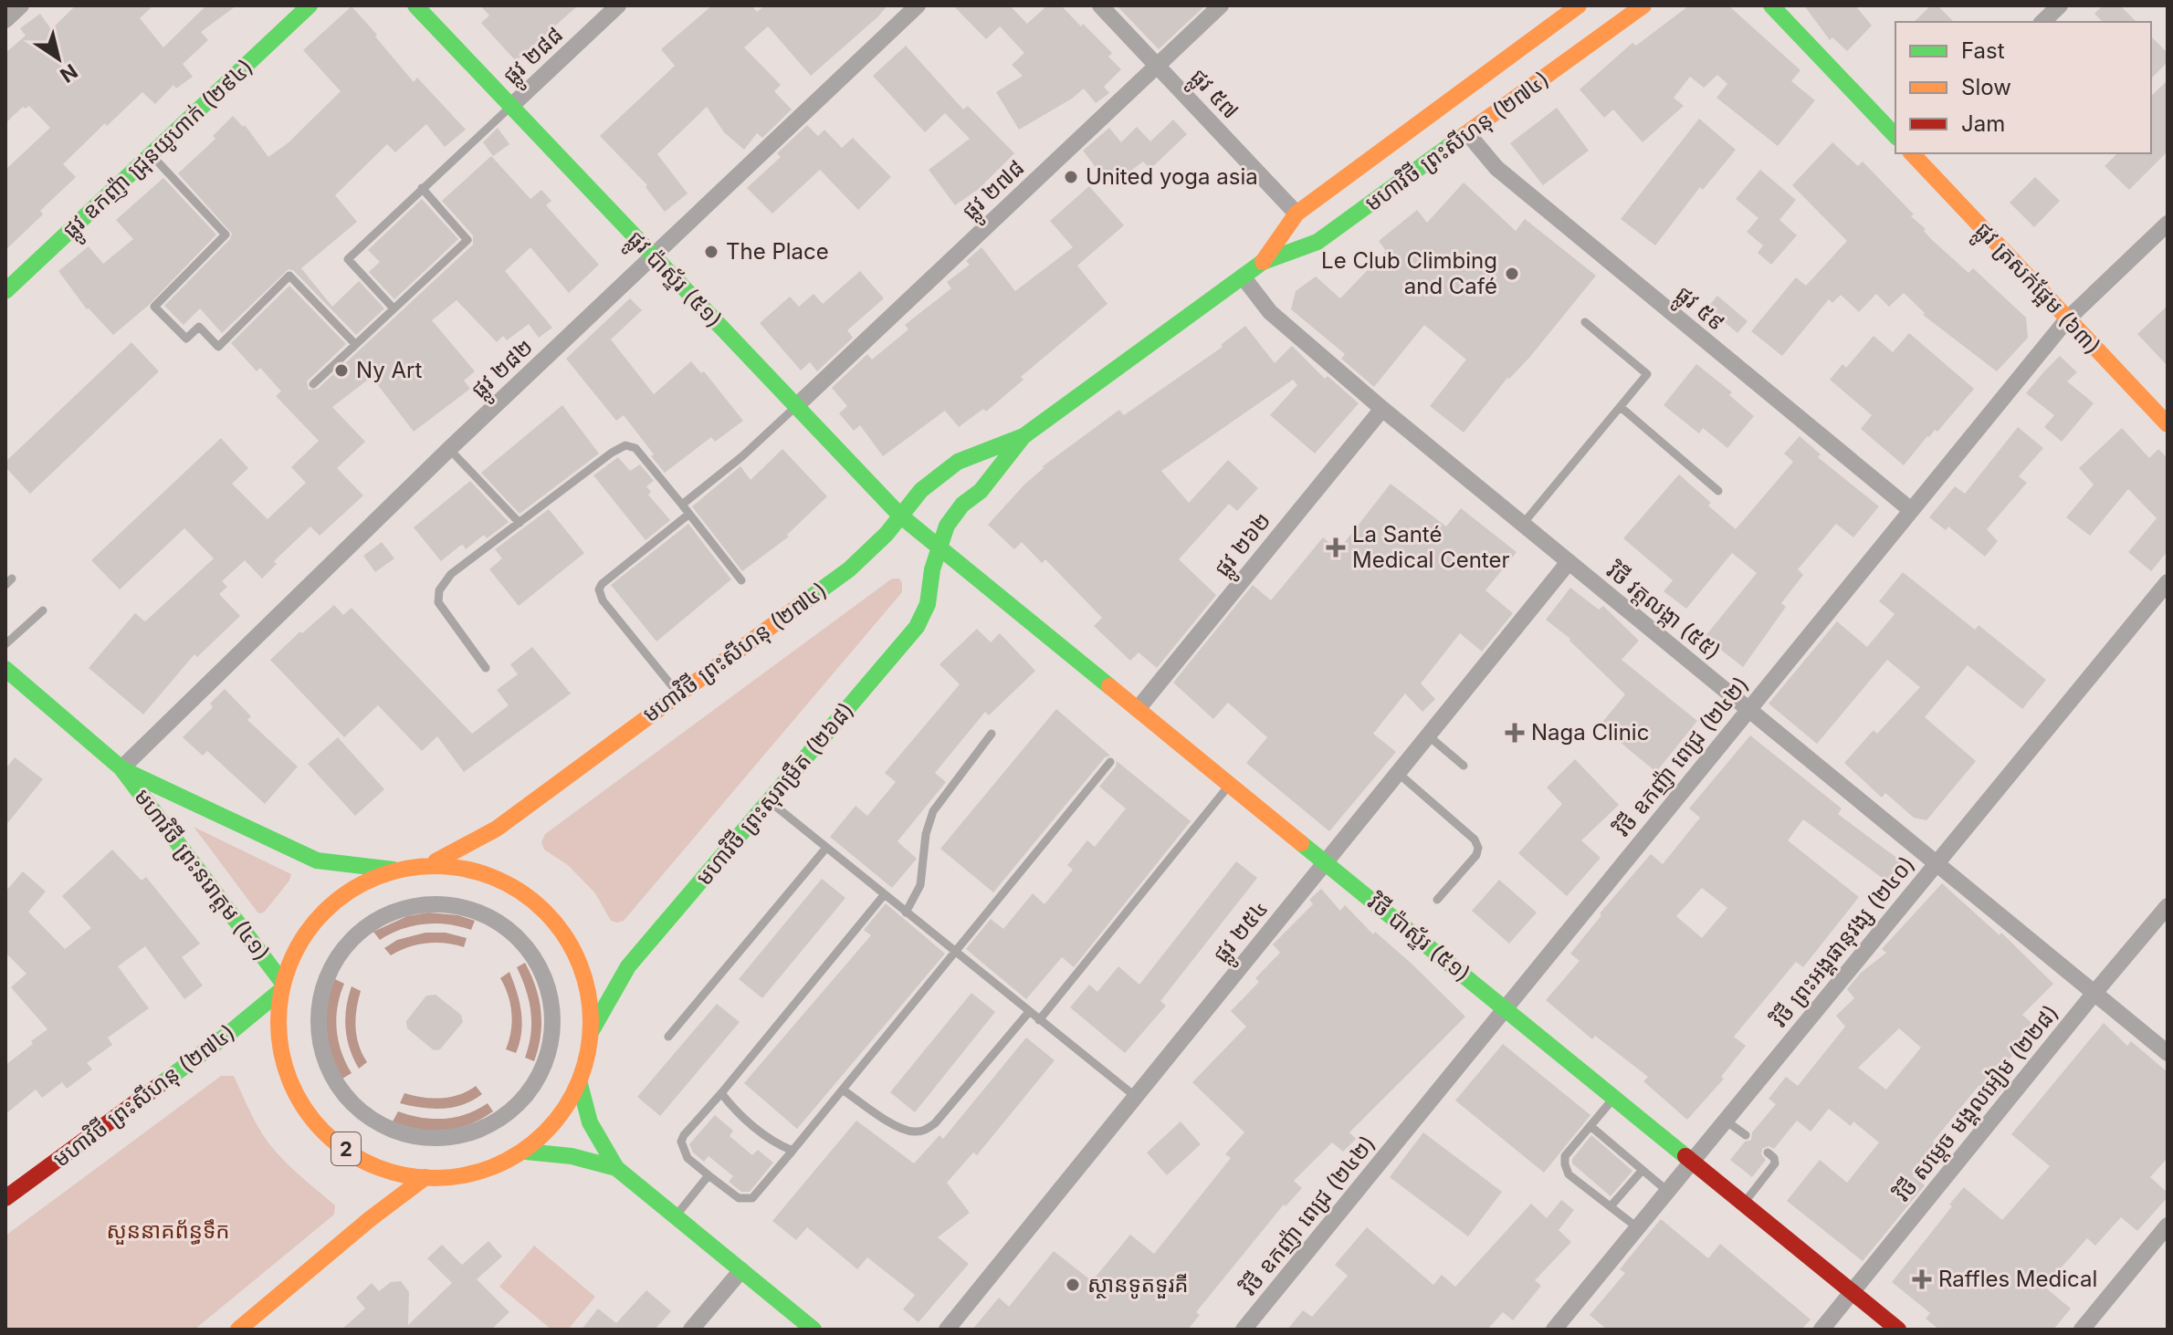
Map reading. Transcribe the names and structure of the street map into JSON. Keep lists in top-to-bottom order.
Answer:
{
  "streets": {
    "main road": [
      "មហាវិថី ព្រះសីហនុ (២៧៤)",
      "ផ្លូវ ឧកញ៉ា ជ្រុនយូហាក់ (២៩៤)",
      "ផ្លូវ ប៉ាស្ទ័រ (៥១)",
      "ផ្លូវ ត្រសក់ផ្អែម (៦៣)",
      "មហាវិថី ព្រះសុរាម្រឹត (២៦៨)",
      "មហាវិថី ព្រះនរោត្តម (៤១)",
      "វិថី ប៉ាស្ទ័រ (៥១)",
      "2"
    ],
    "street": [
      "ផ្លូវ ២៨៨",
      "ផ្លូវ ៥៧",
      "ផ្លូវ ២៧៨",
      "ផ្លូវ ៥៩",
      "ផ្លូវ ២៨២",
      "ផ្លូវ ២៦២",
      "វិថី វត្តលង្កា (៥៥)",
      "វិថី ឧកញ៉ា ពេជ្រ (២៤២)",
      "ផ្លូវ ២៥៤",
      "វិថី ព្រះអង្គផានុវង្ស (២៤០)",
      "វិថី សម្តេច មង្គលអៀម (២២៨)"
    ]
  },
  "crossings": [
    ["ផ្លូវ ២៨៨", "ផ្លូវ ប៉ាស្ទ័រ (៥១)"],
    ["ផ្លូវ ៥៧", "មហាវិថី ព្រះសីហនុ (២៧៤)"],
    ["ផ្លូវ ៥៧", "ផ្លូវ ២៧៨"],
    ["មហាវិថី ព្រះសីហនុ (២៧៤)", "ផ្លូវ ប៉ាស្ទ័រ (៥១)"],
    ["មហាវិថី ព្រះសីហនុ (២៧៤)", "ផ្លូវ ៥៩"],
    ["មហាវិថី ព្រះសីហនុ (២៧៤)", "វិថី វត្តលង្កា (៥៥)"],
    ["មហាវិថី ព្រះសីហនុ (២៧៤)", "មហាវិថី ព្រះសុរាម្រឹត (២៦៨)"],
    ["មហាវិថី ព្រះសីហនុ (២៧៤)", "មហាវិថី ព្រះនរោត្តម (៤១)"],
    ["មហាវិថី ព្រះសីហនុ (២៧៤)", "វិថី ប៉ាស្ទ័រ (៥១)"],
    ["មហាវិថី ព្រះសីហនុ (២៧៤)", "2"],
    ["ផ្លូវ ២៧៨", "ផ្លូវ ប៉ាស្ទ័រ (៥១)"],
    ["ផ្លូវ ប៉ាស្ទ័រ (៥១)", "ផ្លូវ ២៨២"],
    ["ផ្លូវ ប៉ាស្ទ័រ (៥១)", "មហាវិថី ព្រះសុរាម្រឹត (២៦៨)"],
    ["ផ្លូវ ប៉ាស្ទ័រ (៥១)", "វិថី ប៉ាស្ទ័រ (៥១)"],
    ["ផ្លូវ ត្រសក់ផ្អែម (៦៣)", "វិថី ឧកញ៉ា ពេជ្រ (២៤២)"],
    ["ផ្លូវ ៥៩", "វិថី ឧកញ៉ា ពេជ្រ (២៤២)"],
    ["ផ្លូវ ២៨២", "មហាវិថី ព្រះនរោត្តម (៤១)"],
    ["ផ្លូវ ២៦២", "វិថី វត្តលង្កា (៥៥)"],
    ["ផ្លូវ ២៦២", "វិថី ប៉ាស្ទ័រ (៥១)"],
    ["វិថី វត្តលង្កា (៥៥)", "វិថី ឧកញ៉ា ពេជ្រ (២៤២)"],
    ["វិថី វត្តលង្កា (៥៥)", "ផ្លូវ ២៥៤"],
    ["វិថី វត្តលង្កា (៥៥)", "វិថី ព្រះអង្គផានុវង្ស (២៤០)"],
    ["វិថី វត្តលង្កា (៥៥)", "វិថី សម្តេច មង្គលអៀម (២២៨)"],
    ["វិថី ឧកញ៉ា ពេជ្រ (២៤២)", "វិថី ប៉ាស្ទ័រ (៥១)"],
    ["មហាវិថី ព្រះសុរាម្រឹត (២៦៨)", "វិថី ប៉ាស្ទ័រ (៥១)"],
    ["មហាវិថី ព្រះសុរាម្រឹត (២៦៨)", "2"],
    ["មហាវិថី ព្រះនរោត្តម (៤១)", "2"],
    ["ផ្លូវ ២៥៤", "វិថី ប៉ាស្ទ័រ (៥១)"],
    ["វិថី ប៉ាស្ទ័រ (៥១)", "វិថី ព្រះអង្គផានុវង្ស (២៤០)"],
    ["វិថី ប៉ាស្ទ័រ (៥១)", "វិថី សម្តេច មង្គលអៀម (២២៨)"]
  ],
  "parks": ["សួននាគព័ន្ធទឹក"],
  "places": {
    "other": [
      "United yoga asia",
      "The Place",
      "Le Club Climbing and Café",
      "Ny Art",
      "ស្ថានទូតទួរគី"
    ],
    "health": ["La Santé Medical Center", "Naga Clinic", "Raffles Medical"]
  },
  "legend": ["Fast", "Slow", "Jam"],
  "north": "bottom right"
}
